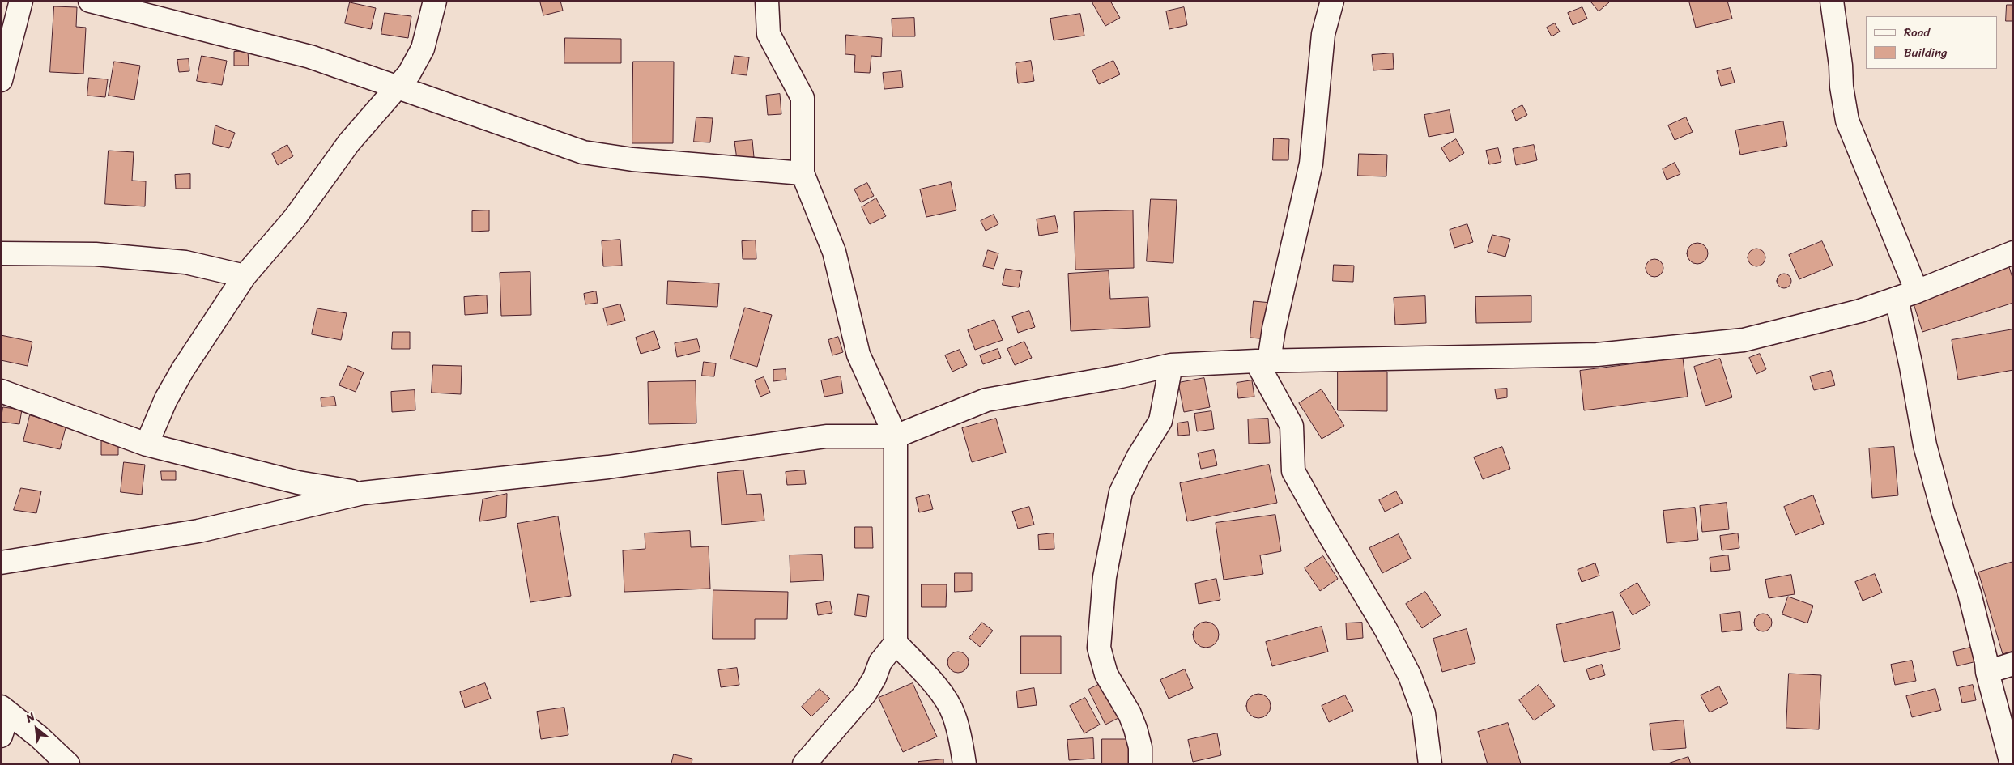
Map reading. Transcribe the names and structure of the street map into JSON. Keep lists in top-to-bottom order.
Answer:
{
  "legend": ["Road", "Building"],
  "north": "top left"
}
